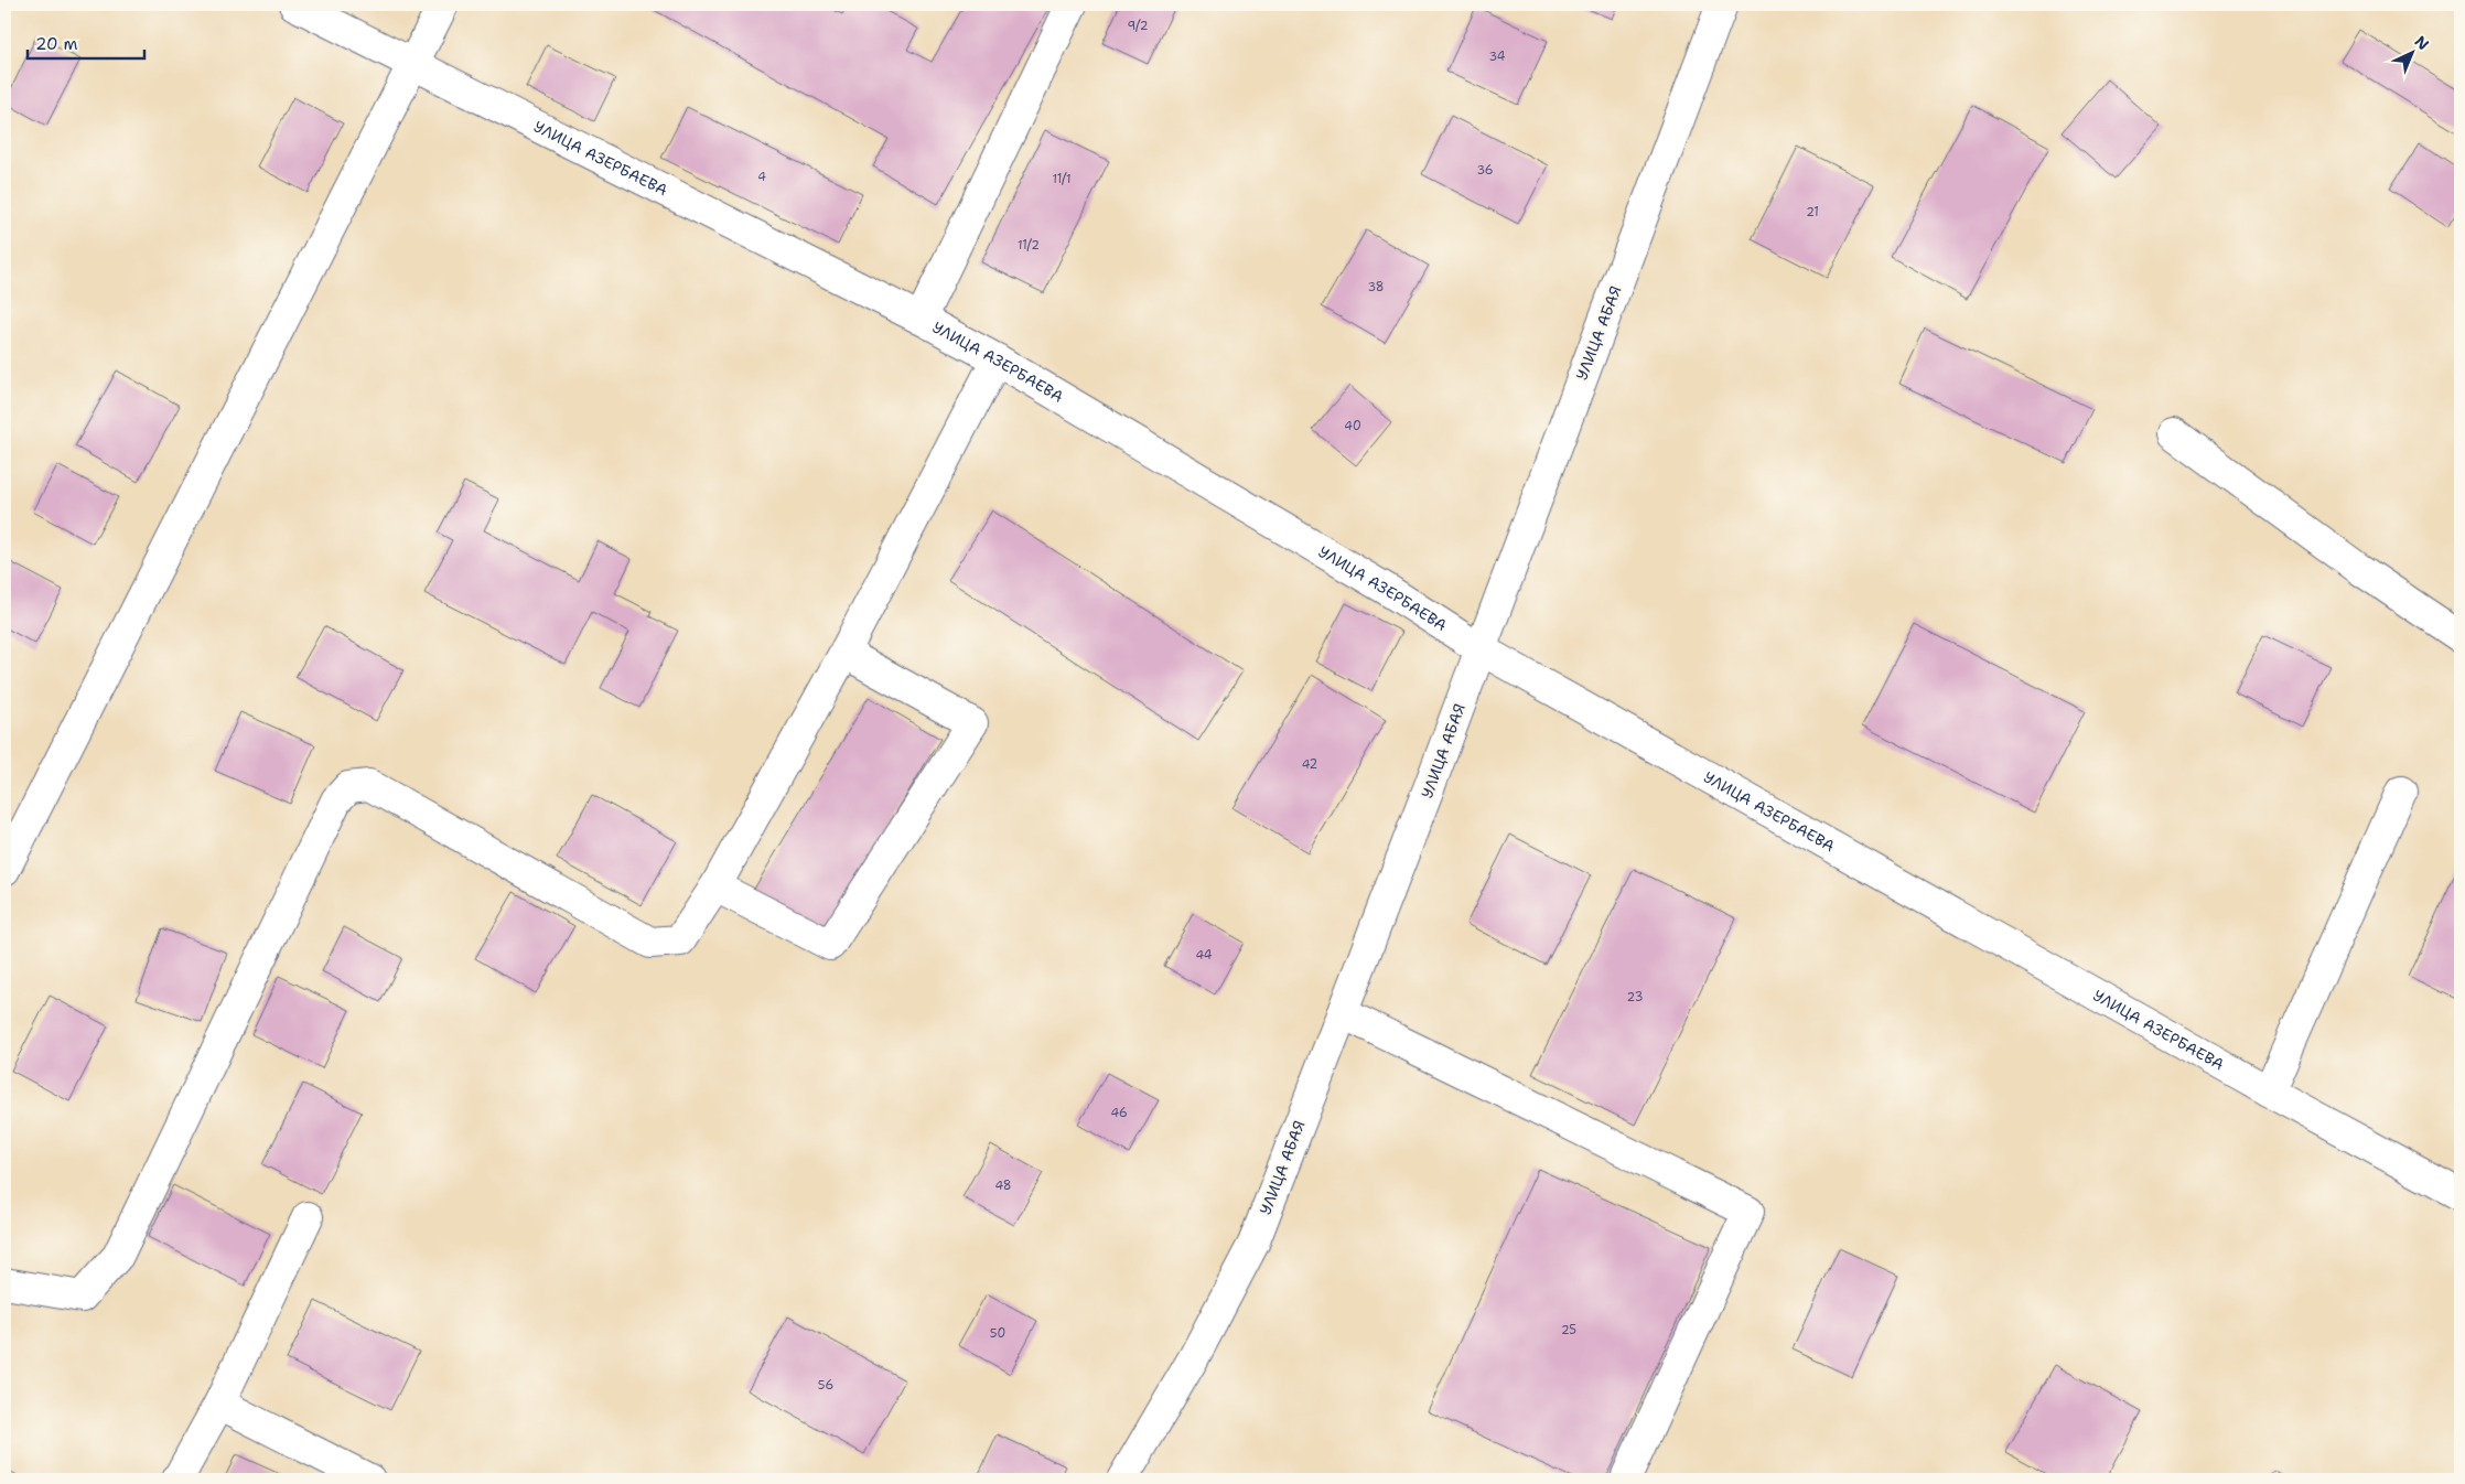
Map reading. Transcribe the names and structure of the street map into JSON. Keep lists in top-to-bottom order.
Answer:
{
  "streets": {
    "street": ["УЛИЦА АЗЕРБАЕВА", "УЛИЦА АБАЯ"]
  },
  "crossings": [
    ["УЛИЦА АЗЕРБАЕВА", "УЛИЦА АБАЯ"]
  ],
  "house_numbers": [
    "9/2",
    "34",
    "36",
    "4",
    "11/1",
    "21",
    "11/2",
    "38",
    "40",
    "42",
    "44",
    "23",
    "46",
    "48",
    "25",
    "50",
    "56"
  ],
  "scale_bar": "20 m",
  "north": "top right"
}
